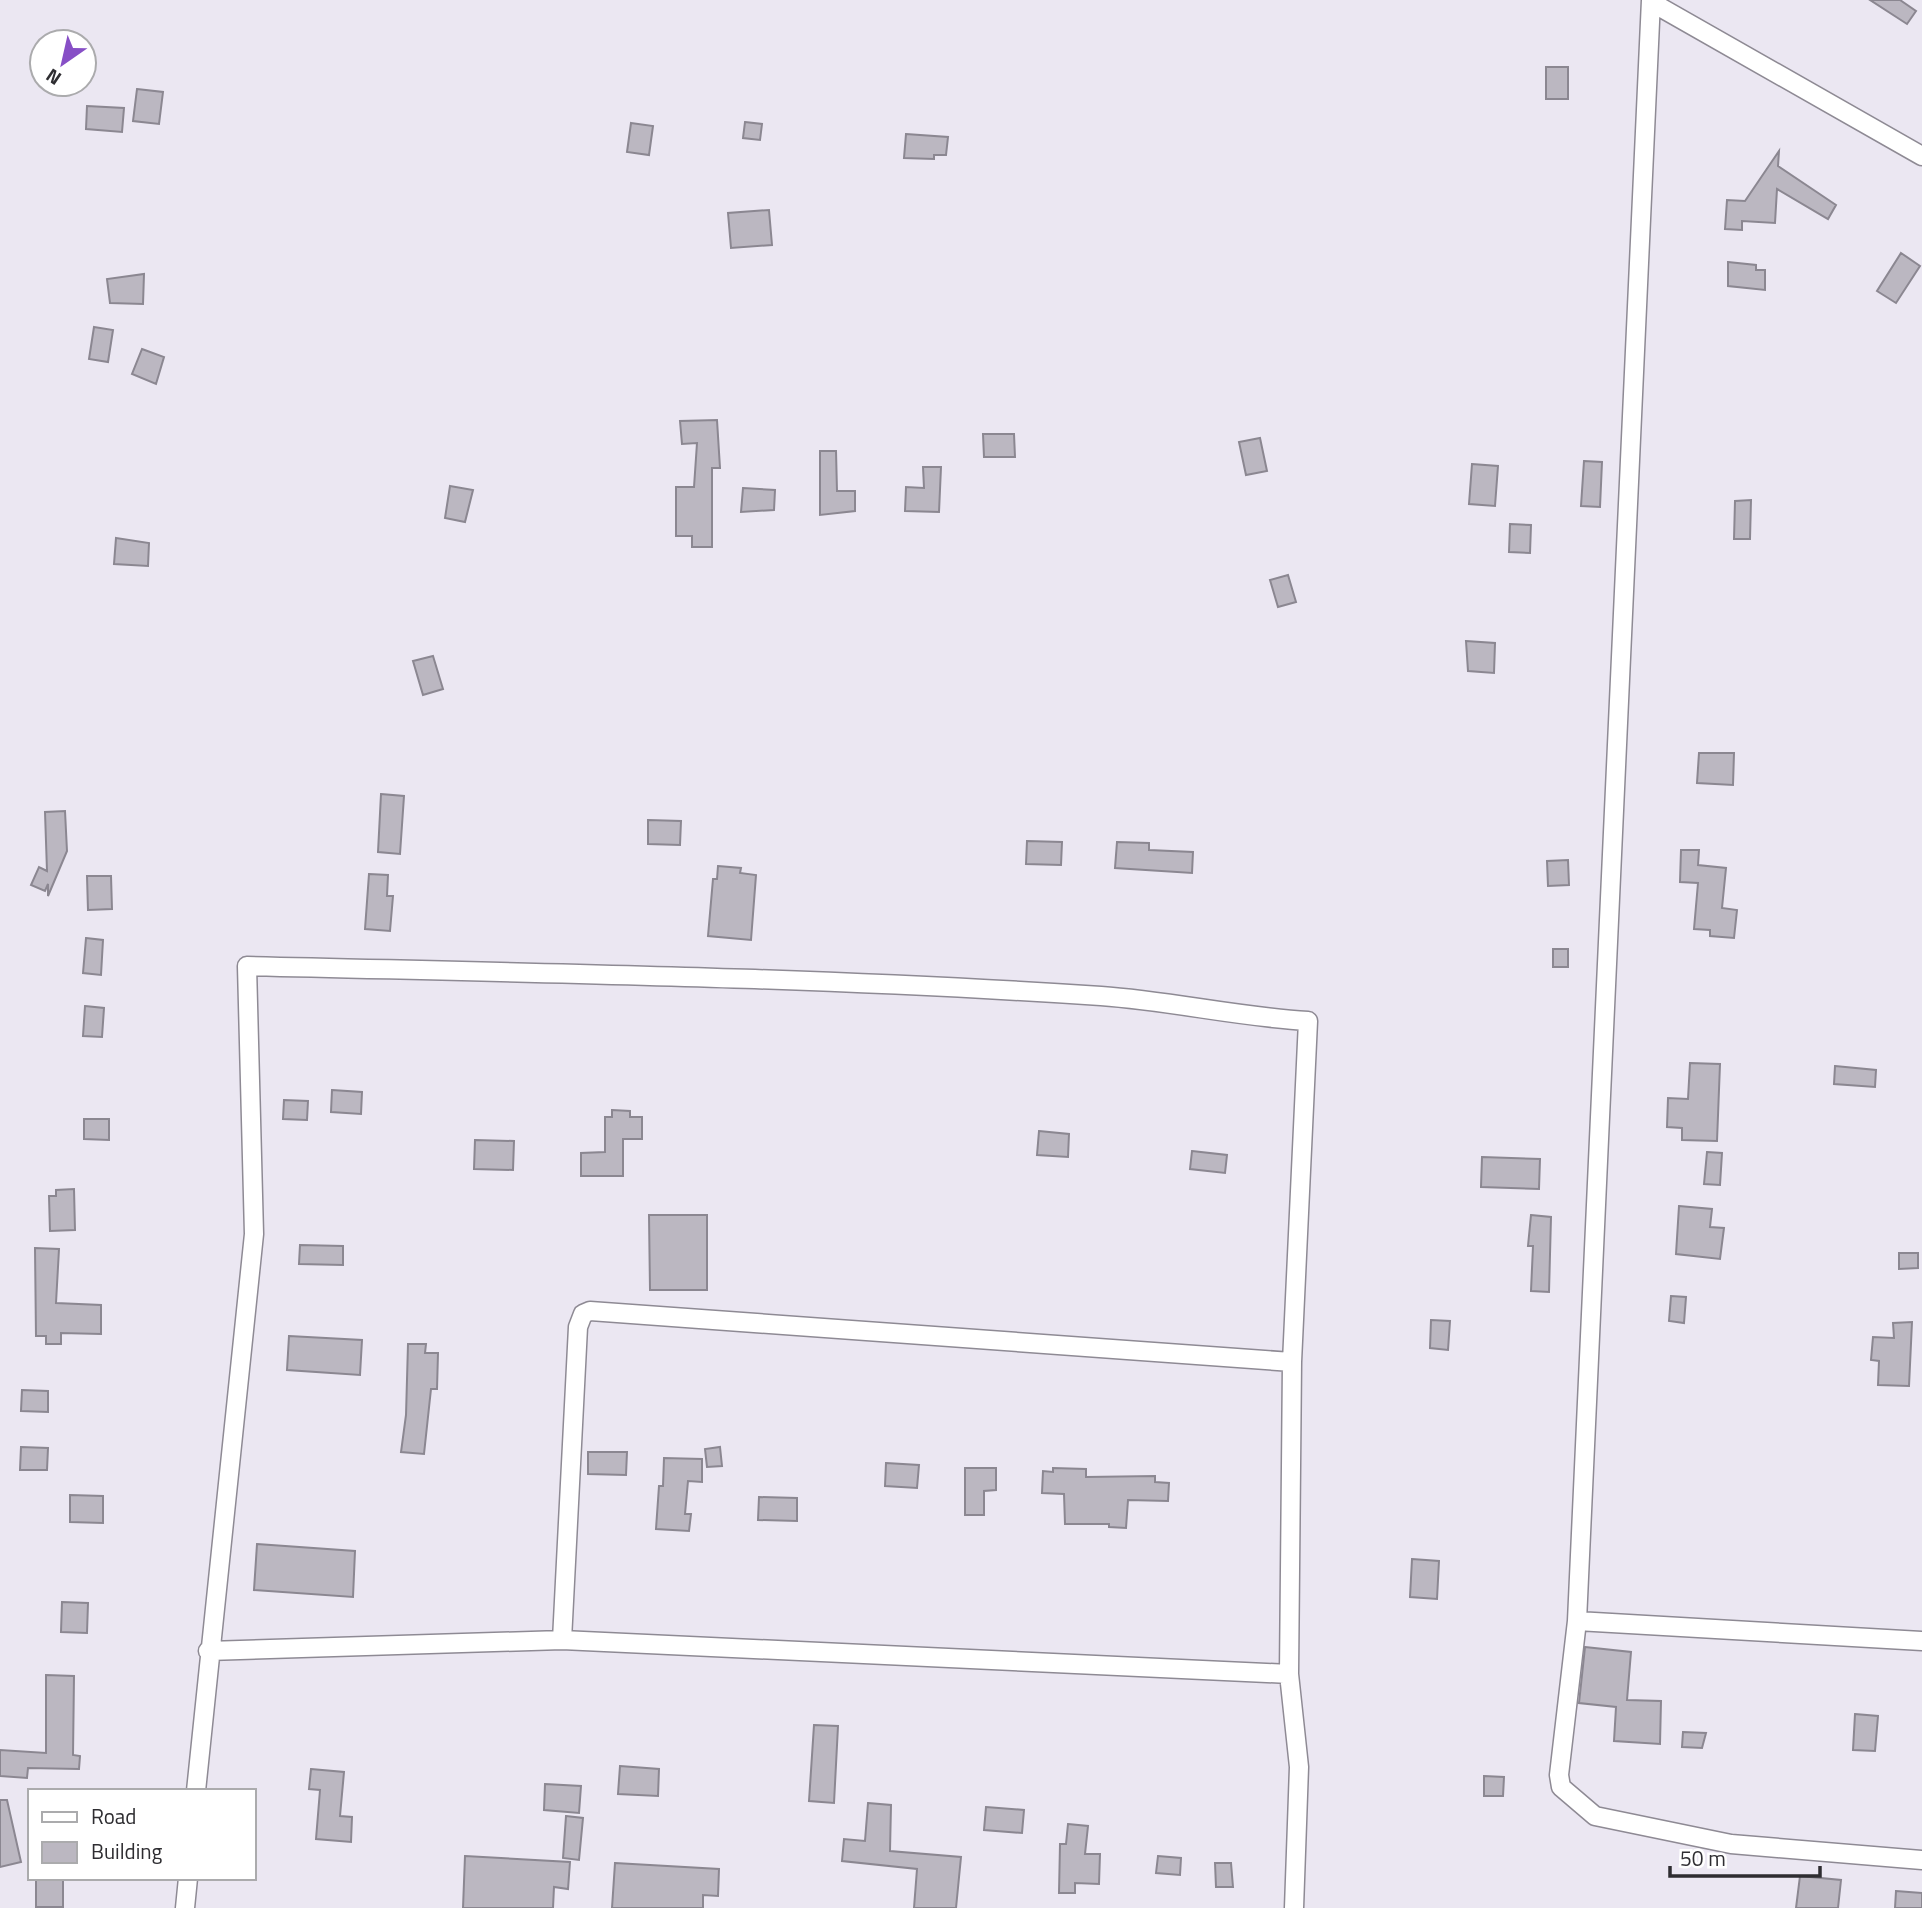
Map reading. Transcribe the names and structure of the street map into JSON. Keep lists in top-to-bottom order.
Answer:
{
  "legend": ["Road", "Building"],
  "scale_bar": "50 m",
  "north": "bottom left"
}
